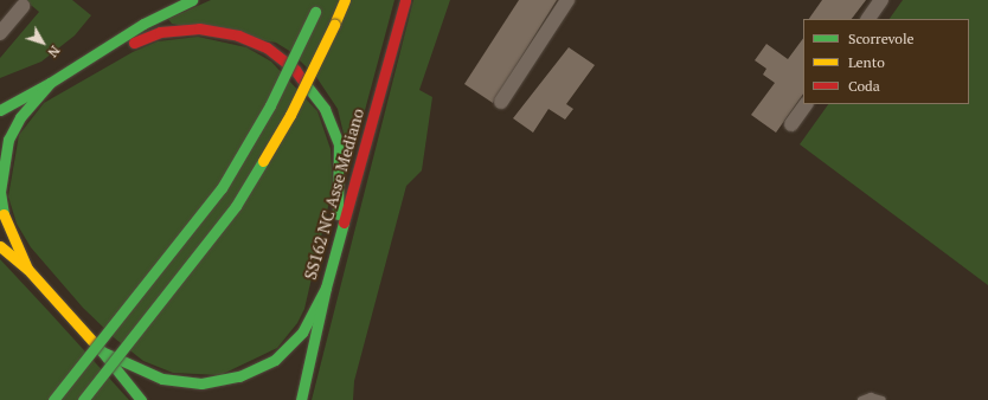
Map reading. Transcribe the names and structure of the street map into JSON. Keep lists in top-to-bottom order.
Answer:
{
  "streets": {
    "main road": ["SS162 NC Asse Mediano"]
  },
  "legend": ["Scorrevole", "Lento", "Coda"],
  "north": "bottom right"
}
